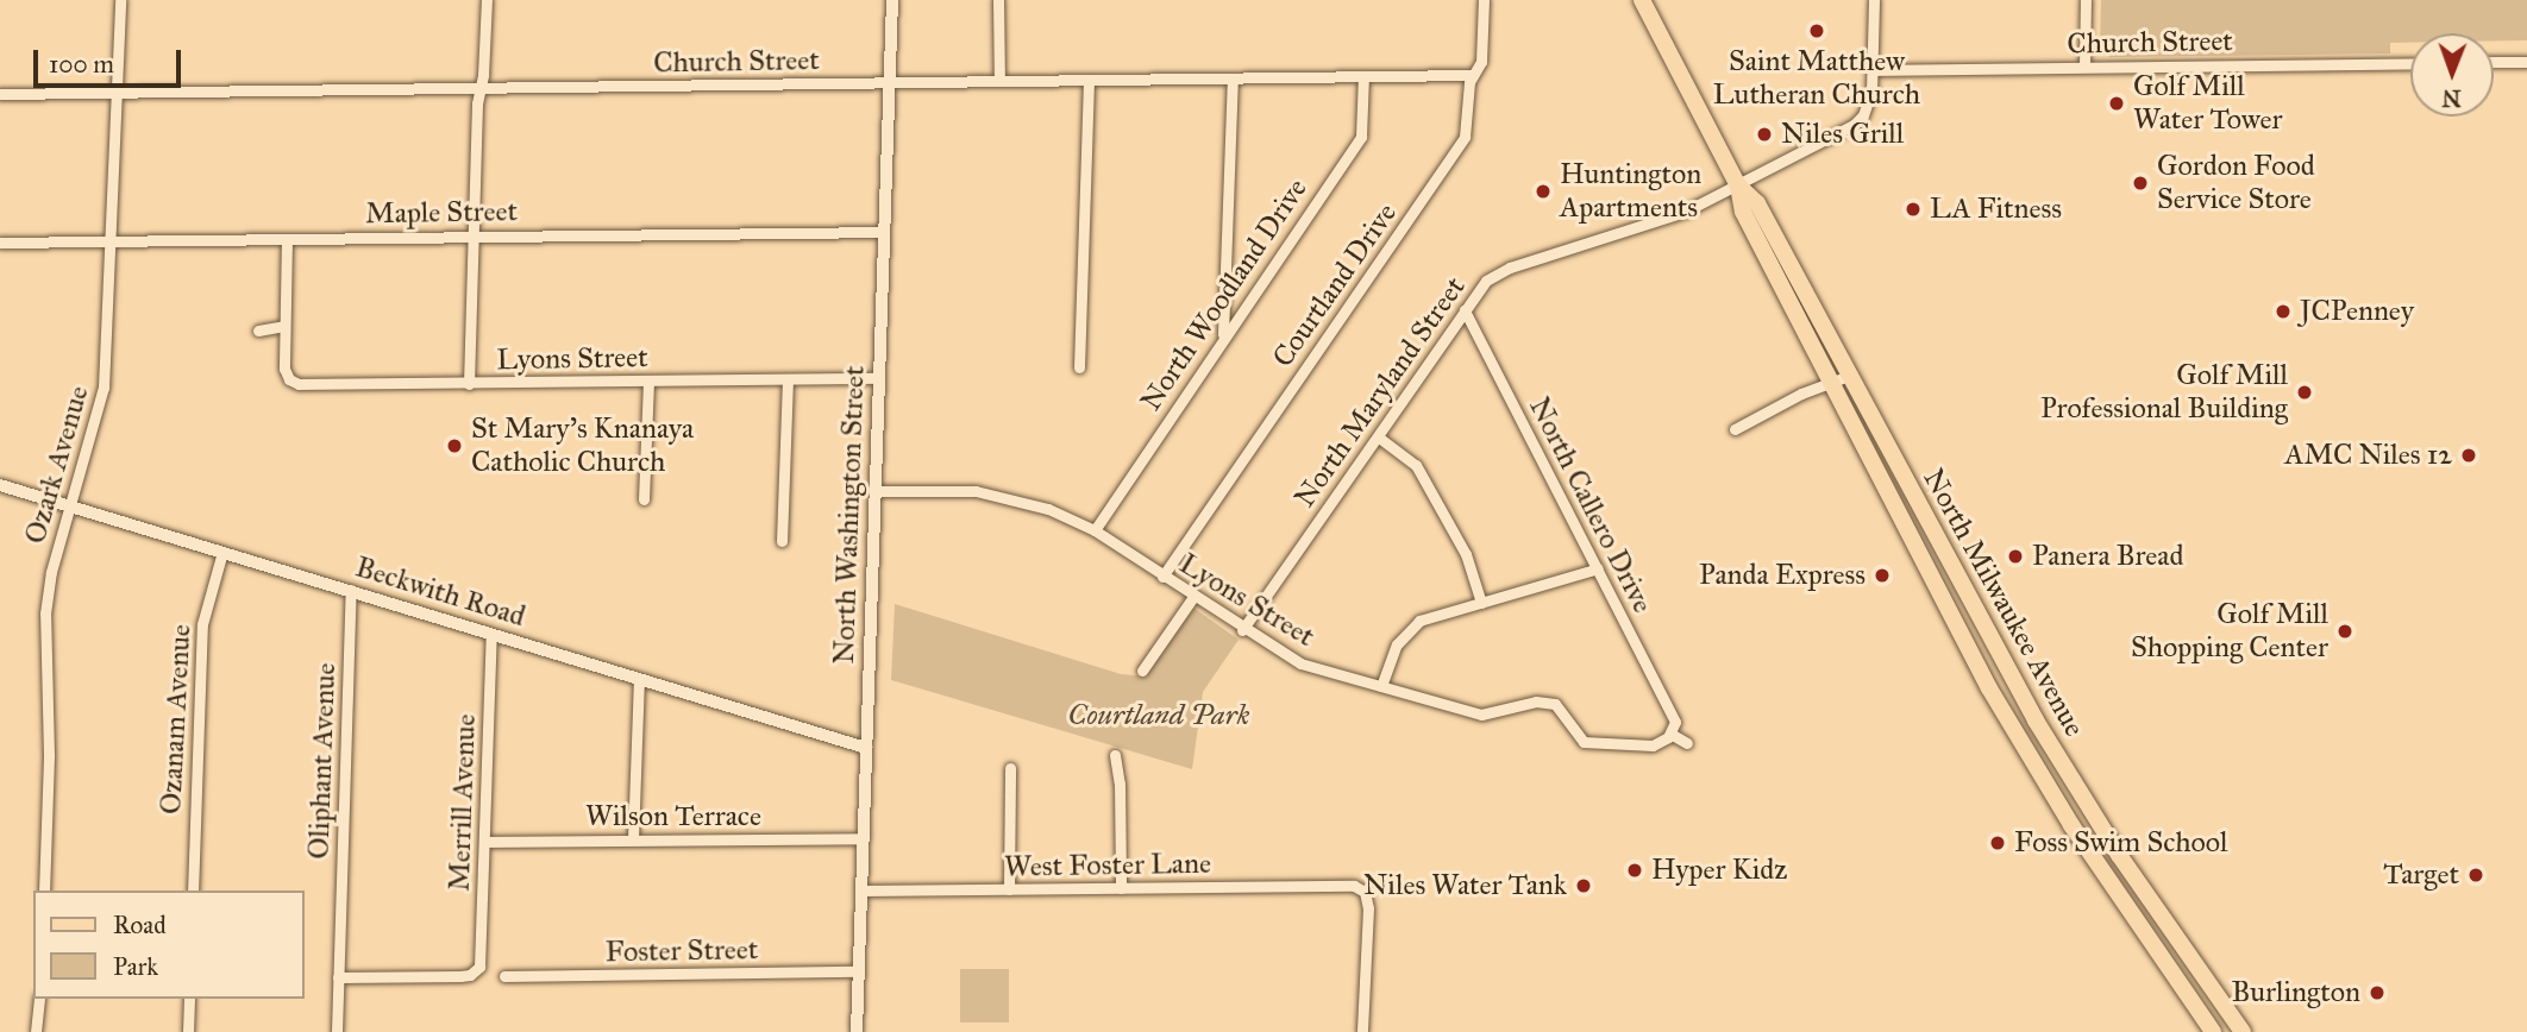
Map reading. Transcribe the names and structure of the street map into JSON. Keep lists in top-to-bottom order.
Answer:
{
  "streets": {
    "main road": ["North Milwaukee Avenue"],
    "street": [
      "Church Street",
      "Maple Street",
      "Courtland Drive",
      "North Woodland Drive",
      "Lyons Street",
      "North Maryland Street",
      "Ozark Avenue",
      "North Callero Drive",
      "North Washington Street",
      "Beckwith Road",
      "Ozanam Avenue",
      "Oliphant Avenue",
      "Merrill Avenue",
      "Wilson Terrace",
      "West Foster Lane",
      "Foster Street"
    ]
  },
  "crossings": [
    ["Church Street", "Courtland Drive"],
    ["Church Street", "North Woodland Drive"],
    ["Church Street", "North Maryland Street"],
    ["Church Street", "Ozark Avenue"],
    ["Church Street", "North Washington Street"],
    ["Maple Street", "Ozark Avenue"],
    ["Maple Street", "North Washington Street"],
    ["Courtland Drive", "Lyons Street"],
    ["North Woodland Drive", "Lyons Street"],
    ["Lyons Street", "North Maryland Street"],
    ["Lyons Street", "North Callero Drive"],
    ["Lyons Street", "North Washington Street"],
    ["North Maryland Street", "North Callero Drive"],
    ["North Maryland Street", "North Milwaukee Avenue"],
    ["Ozark Avenue", "Beckwith Road"],
    ["North Washington Street", "Beckwith Road"],
    ["North Washington Street", "Wilson Terrace"],
    ["North Washington Street", "West Foster Lane"],
    ["North Washington Street", "Foster Street"],
    ["Beckwith Road", "Ozanam Avenue"],
    ["Beckwith Road", "Oliphant Avenue"],
    ["Beckwith Road", "Merrill Avenue"],
    ["Oliphant Avenue", "Merrill Avenue"],
    ["Merrill Avenue", "Wilson Terrace"]
  ],
  "parks": ["Courtland Park"],
  "places": [
    "Saint Matthew Lutheran Church",
    "Golf Mill Water Tower",
    "Niles Grill",
    "Gordon Food Service Store",
    "Huntington Apartments",
    "LA Fitness",
    "JCPenney",
    "Golf Mill Professional Building",
    "St Mary's Knanaya Catholic Church",
    "AMC Niles 12",
    "Panera Bread",
    "Panda Express",
    "Golf Mill Shopping Center",
    "Foss Swim School",
    "Hyper Kidz",
    "Target",
    "Niles Water Tank",
    "Burlington"
  ],
  "legend": ["Road", "Park"],
  "scale_bar": "100 m",
  "north": "bottom"
}
